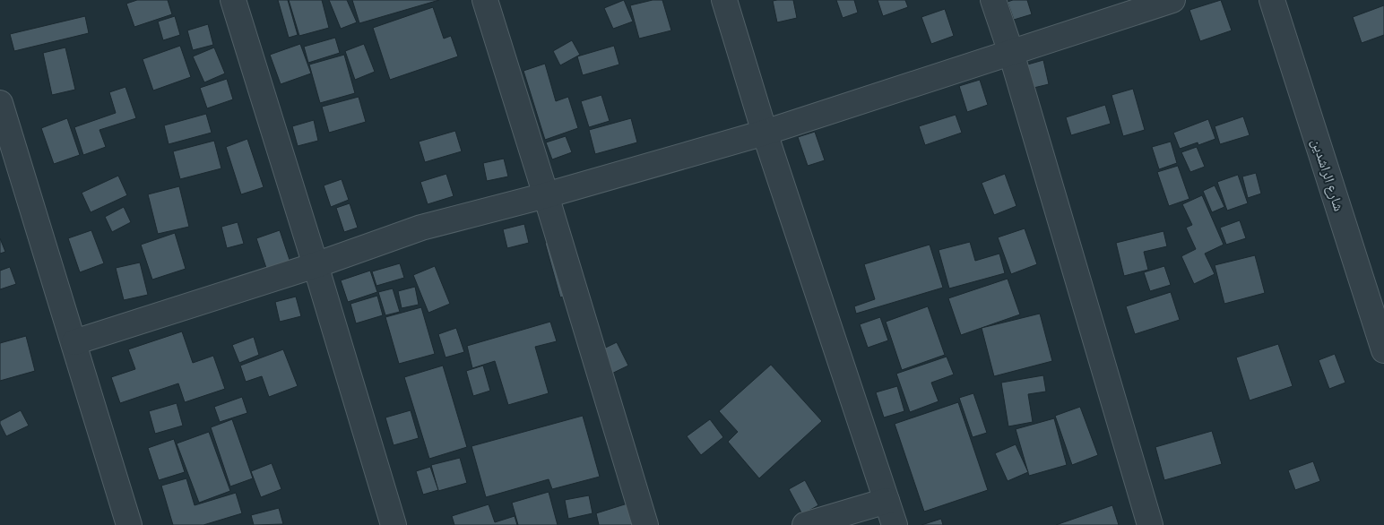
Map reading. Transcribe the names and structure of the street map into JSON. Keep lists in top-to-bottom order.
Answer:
{
  "streets": {
    "street": ["شارع الراشدين"]
  }
}
